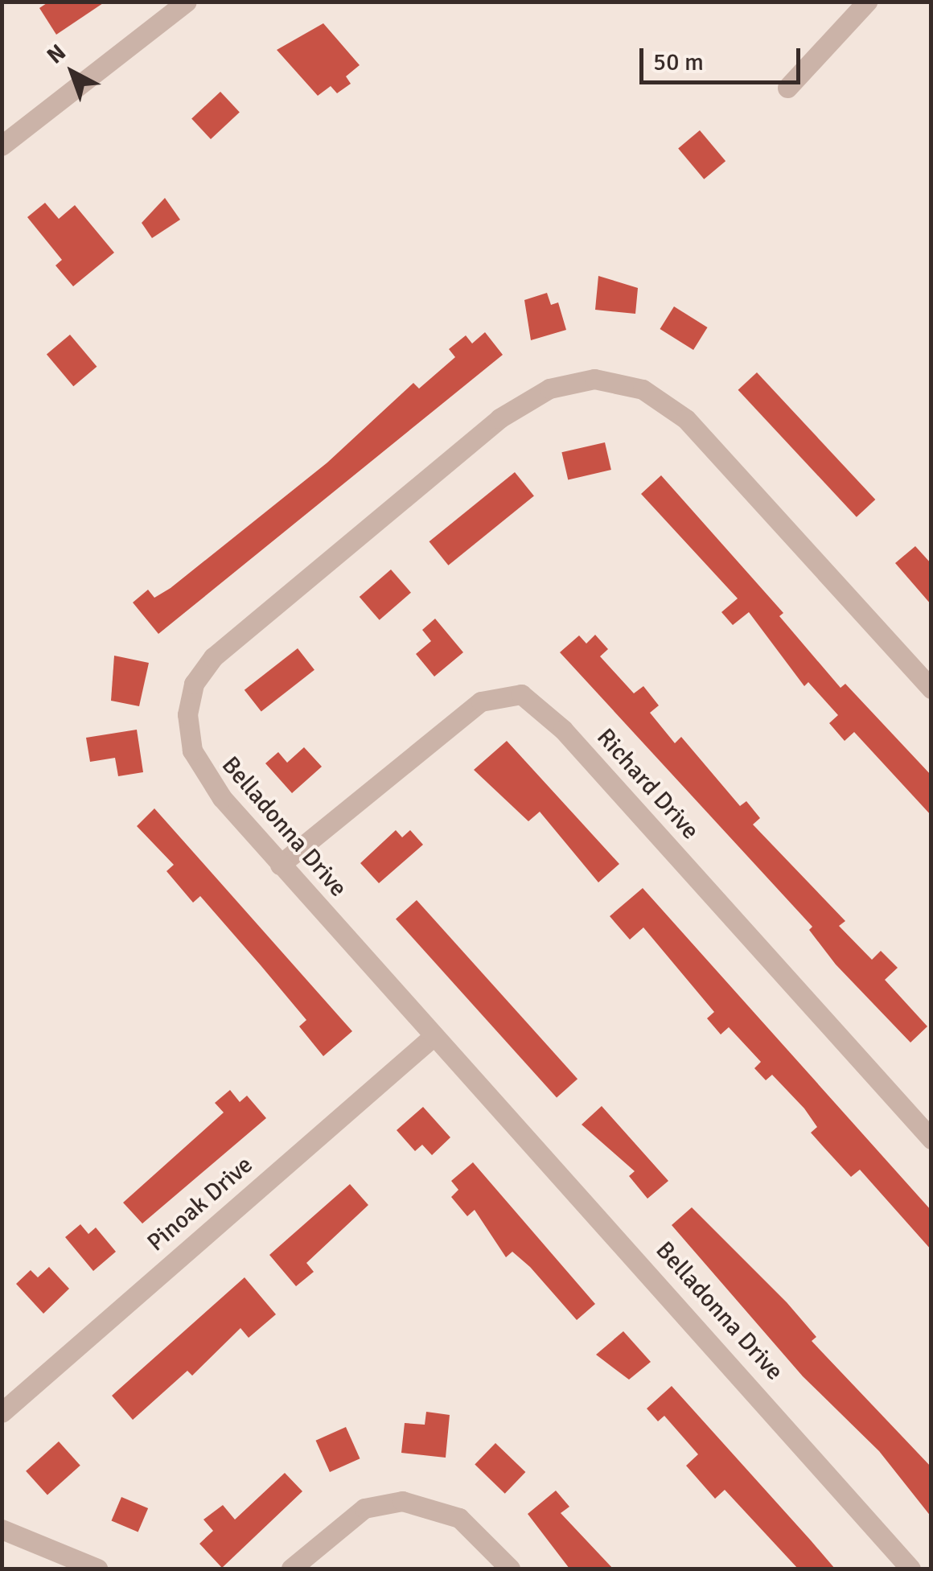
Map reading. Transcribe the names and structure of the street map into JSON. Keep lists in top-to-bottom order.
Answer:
{
  "streets": {
    "street": ["Richard Drive", "Belladonna Drive", "Pinoak Drive"]
  },
  "crossings": [
    ["Richard Drive", "Belladonna Drive"],
    ["Belladonna Drive", "Pinoak Drive"]
  ],
  "scale_bar": "50 m",
  "north": "top left"
}
